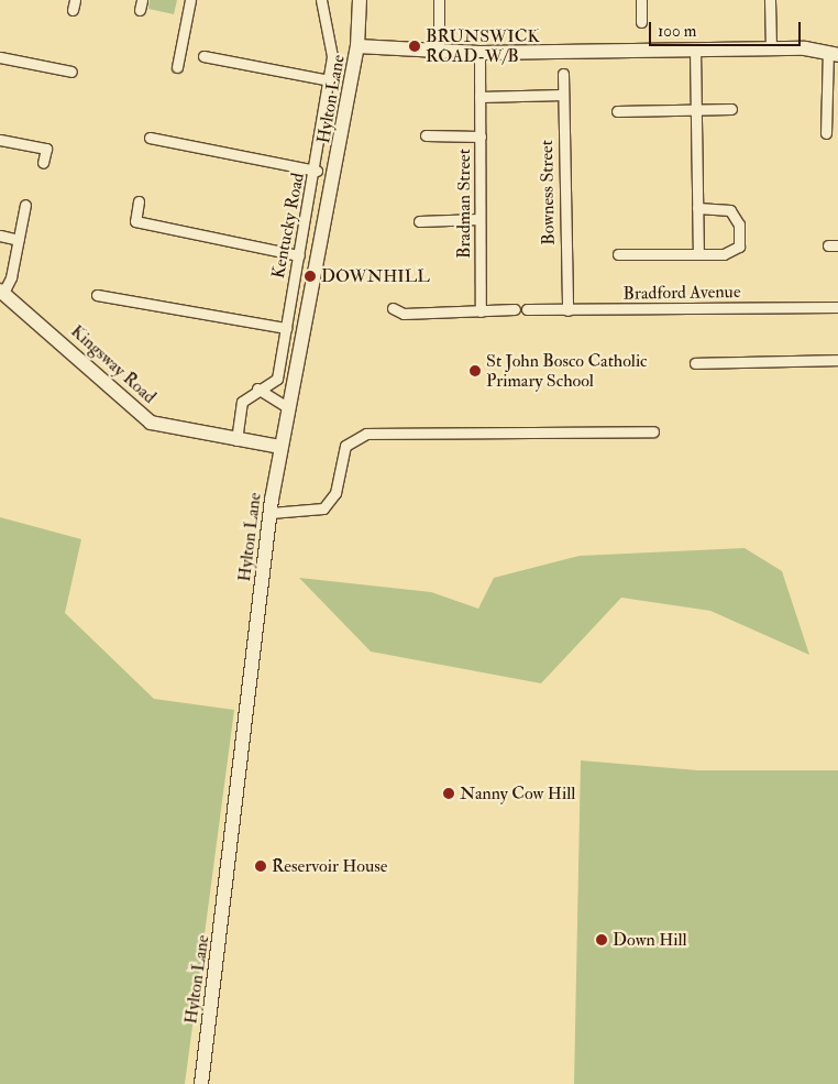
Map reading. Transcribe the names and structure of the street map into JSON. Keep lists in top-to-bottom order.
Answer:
{
  "streets": {
    "street": [
      "Hylton Lane",
      "Bowness Street",
      "Bradman Street",
      "Kentucky Road",
      "Bradford Avenue",
      "Kingsway Road"
    ]
  },
  "crossings": [
    ["Hylton Lane", "Kingsway Road"],
    ["Bowness Street", "Bradford Avenue"],
    ["Kentucky Road", "Kingsway Road"]
  ],
  "places": [
    "BRUNSWICK ROAD-W/B",
    "DOWNHILL",
    "St John Bosco Catholic Primary School",
    "Nanny Cow Hill",
    "Reservoir House",
    "Down Hill"
  ],
  "scale_bar": "100 m"
}
